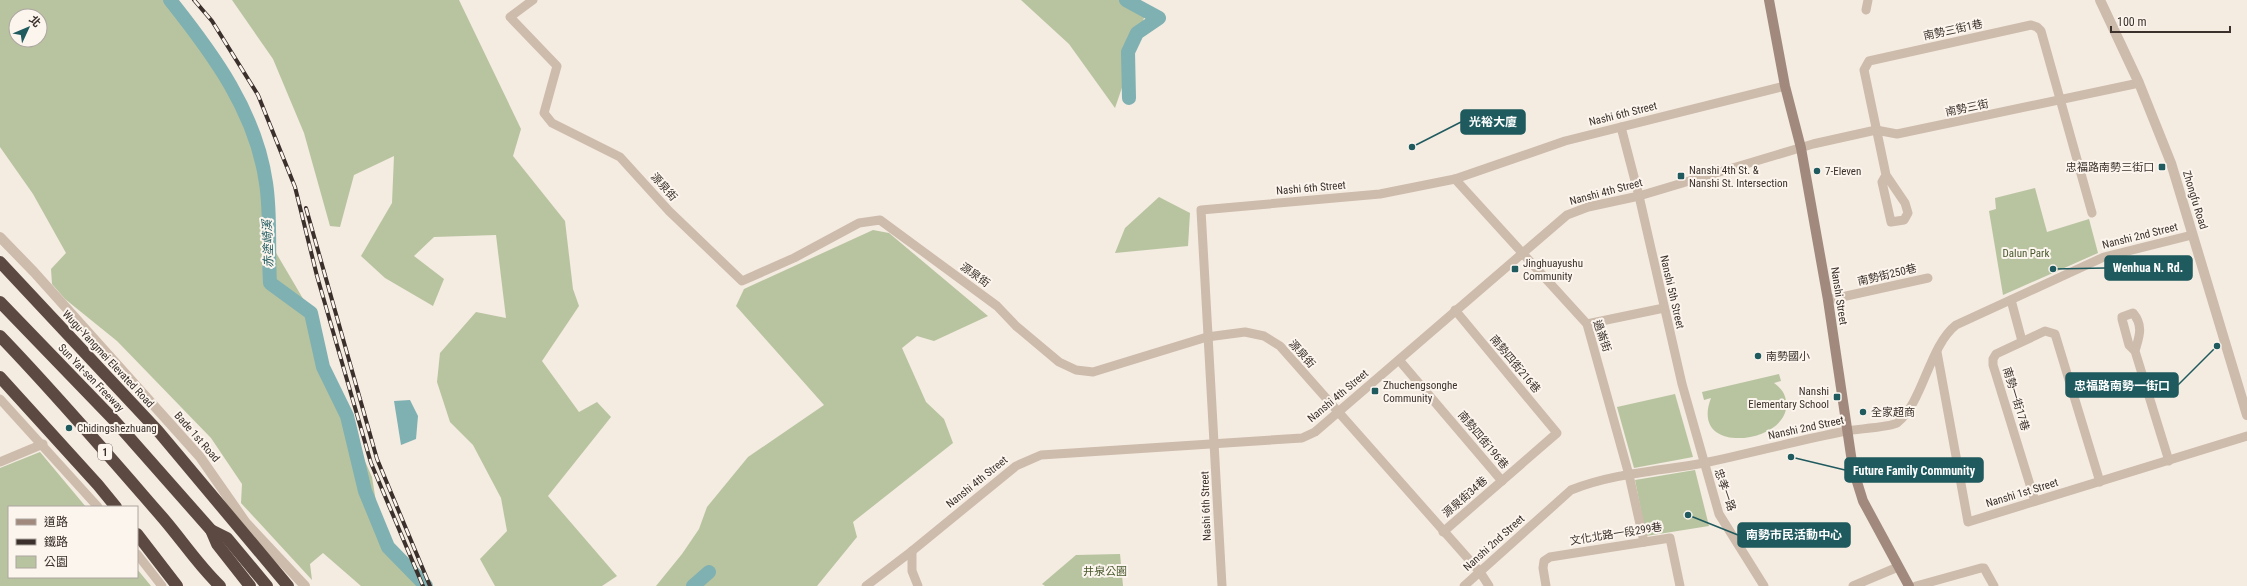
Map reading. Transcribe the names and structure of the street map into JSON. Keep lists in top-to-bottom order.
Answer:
{
  "streets": {
    "highway": ["Wugu-Yangmei Elevated Road", "Sun Yat-sen Freeway", "1"],
    "main road": ["Nanshi Street"],
    "street": [
      "南勢三街1巷",
      "南勢三街",
      "Nashi 6th Street",
      "源泉街",
      "Nanshi 4th Street",
      "Zhongfu Road",
      "Nanshi 2nd Street",
      "南勢街250巷",
      "Nanshi 5th Street",
      "過崙街",
      "南勢四街216巷",
      "南勢一街17巷",
      "Bade 1st Road",
      "南勢四街196巷",
      "忠孝一路",
      "Nanshi 1st Street",
      "源泉街34巷",
      "文化北路一段299巷"
    ]
  },
  "crossings": [
    ["南勢三街1巷", "南勢三街"],
    ["南勢三街", "Nanshi 4th Street"],
    ["南勢三街", "Zhongfu Road"],
    ["南勢三街", "Nanshi Street"],
    ["Nashi 6th Street", "源泉街"],
    ["Nashi 6th Street", "Nanshi 4th Street"],
    ["Nashi 6th Street", "Nanshi 5th Street"],
    ["Nashi 6th Street", "Nanshi Street"],
    ["Nashi 6th Street", "過崙街"],
    ["源泉街", "Nanshi 4th Street"],
    ["源泉街", "Nanshi 2nd Street"],
    ["源泉街", "源泉街34巷"],
    ["Nanshi 4th Street", "Nanshi 5th Street"],
    ["Nanshi 4th Street", "Nanshi Street"],
    ["Nanshi 4th Street", "過崙街"],
    ["Nanshi 4th Street", "南勢四街216巷"],
    ["Nanshi 4th Street", "南勢四街196巷"],
    ["Zhongfu Road", "Nanshi 2nd Street"],
    ["Nanshi 2nd Street", "Nanshi 5th Street"],
    ["Nanshi 2nd Street", "Nanshi Street"],
    ["Nanshi 2nd Street", "過崙街"],
    ["Nanshi 2nd Street", "忠孝一路"],
    ["Nanshi 2nd Street", "Nanshi 1st Street"],
    ["南勢街250巷", "Nanshi Street"],
    ["Nanshi 5th Street", "忠孝一路"],
    ["過崙街", "文化北路一段299巷"],
    ["南勢四街216巷", "源泉街34巷"],
    ["南勢一街17巷", "Nanshi 1st Street"],
    ["南勢四街196巷", "源泉街34巷"]
  ],
  "water": ["赤塗崎溪"],
  "parks": ["Dalun Park", "井泉公園"],
  "places": {
    "other": [
      "光裕大廈",
      "7-Eleven",
      "Wenhua N. Rd.",
      "忠福路南勢一街口",
      "南勢國小",
      "全家超商",
      "Chidingshezhuang",
      "Future Family Community",
      "南勢市民活動中心"
    ],
    "transit": [
      "忠福路南勢三街口",
      "Nanshi 4th St. & Nanshi St. Intersection",
      "Jinghuayushu Community",
      "Zhuchengsonghe Community",
      "Nanshi Elementary School"
    ]
  },
  "legend": ["道路", "鐵路", "公園"],
  "scale_bar": "100 m",
  "north": "top right"
}
